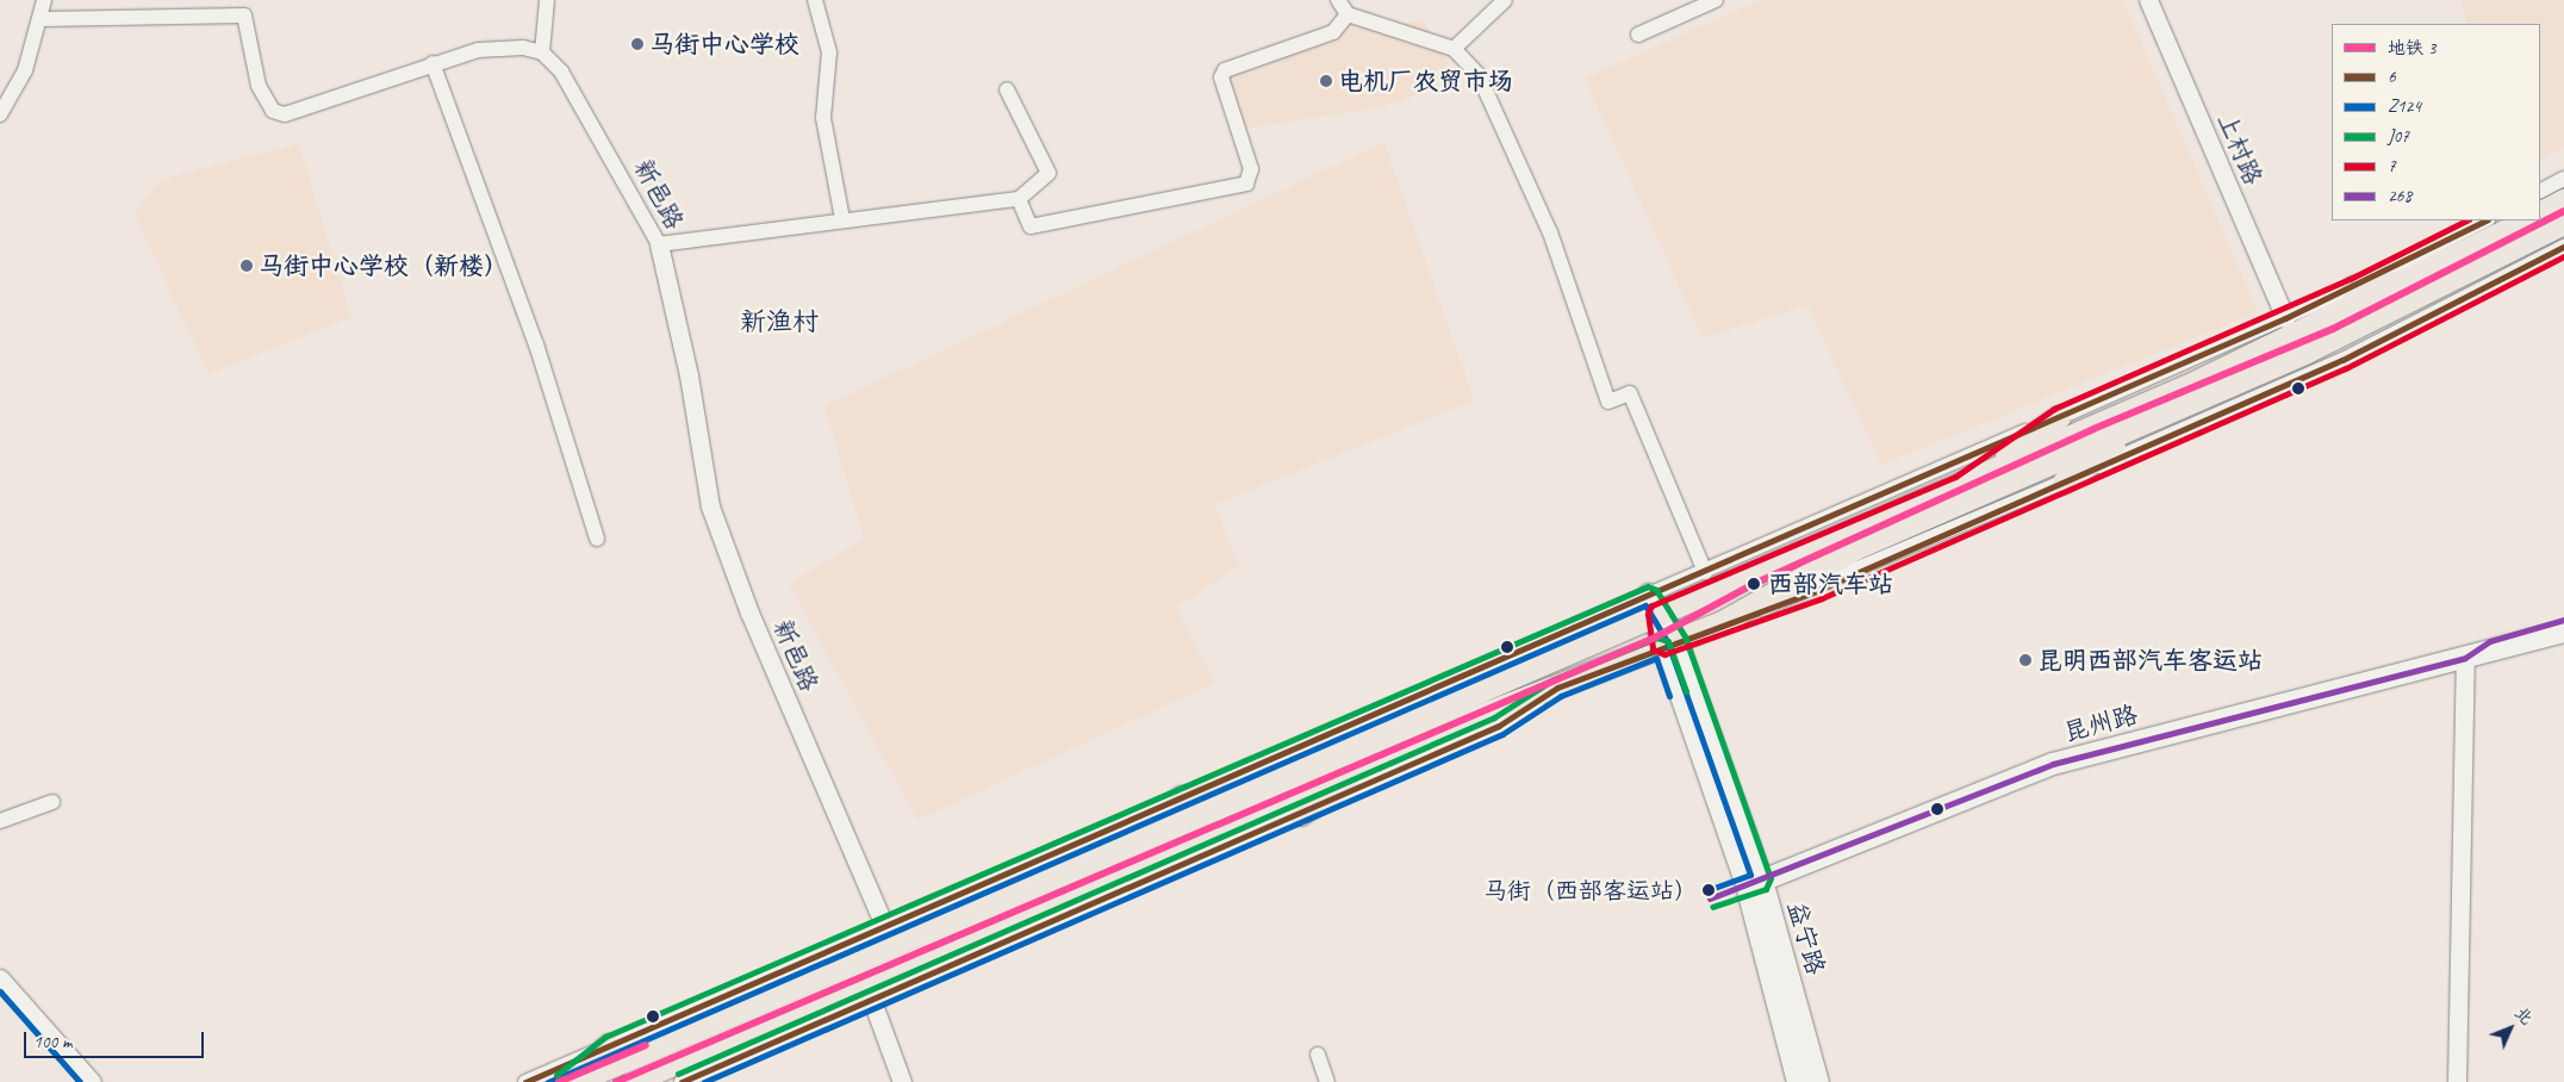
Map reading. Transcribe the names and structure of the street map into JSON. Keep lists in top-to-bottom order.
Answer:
{
  "streets": {
    "main road": ["昆州路", "益宁路"],
    "street": ["上村路", "新邑路"]
  },
  "crossings": [
    ["昆州路", "益宁路"]
  ],
  "districts": ["新渔村"],
  "places": [
    "马街中心学校",
    "电机厂农贸市场",
    "马街中心学校（新楼）",
    "西部汽车站",
    "昆明西部汽车客运站",
    "马街（西部客运站）"
  ],
  "lines": [
    "metro line 3",
    "transit line 6",
    "transit line 7",
    "transit line J07",
    "transit line Z124",
    "transit line 268"
  ],
  "legend": [
    "地铁 3",
    "6",
    "Z124",
    "J07",
    "7",
    "268"
  ],
  "scale_bar": "100 m",
  "north": "top right"
}
